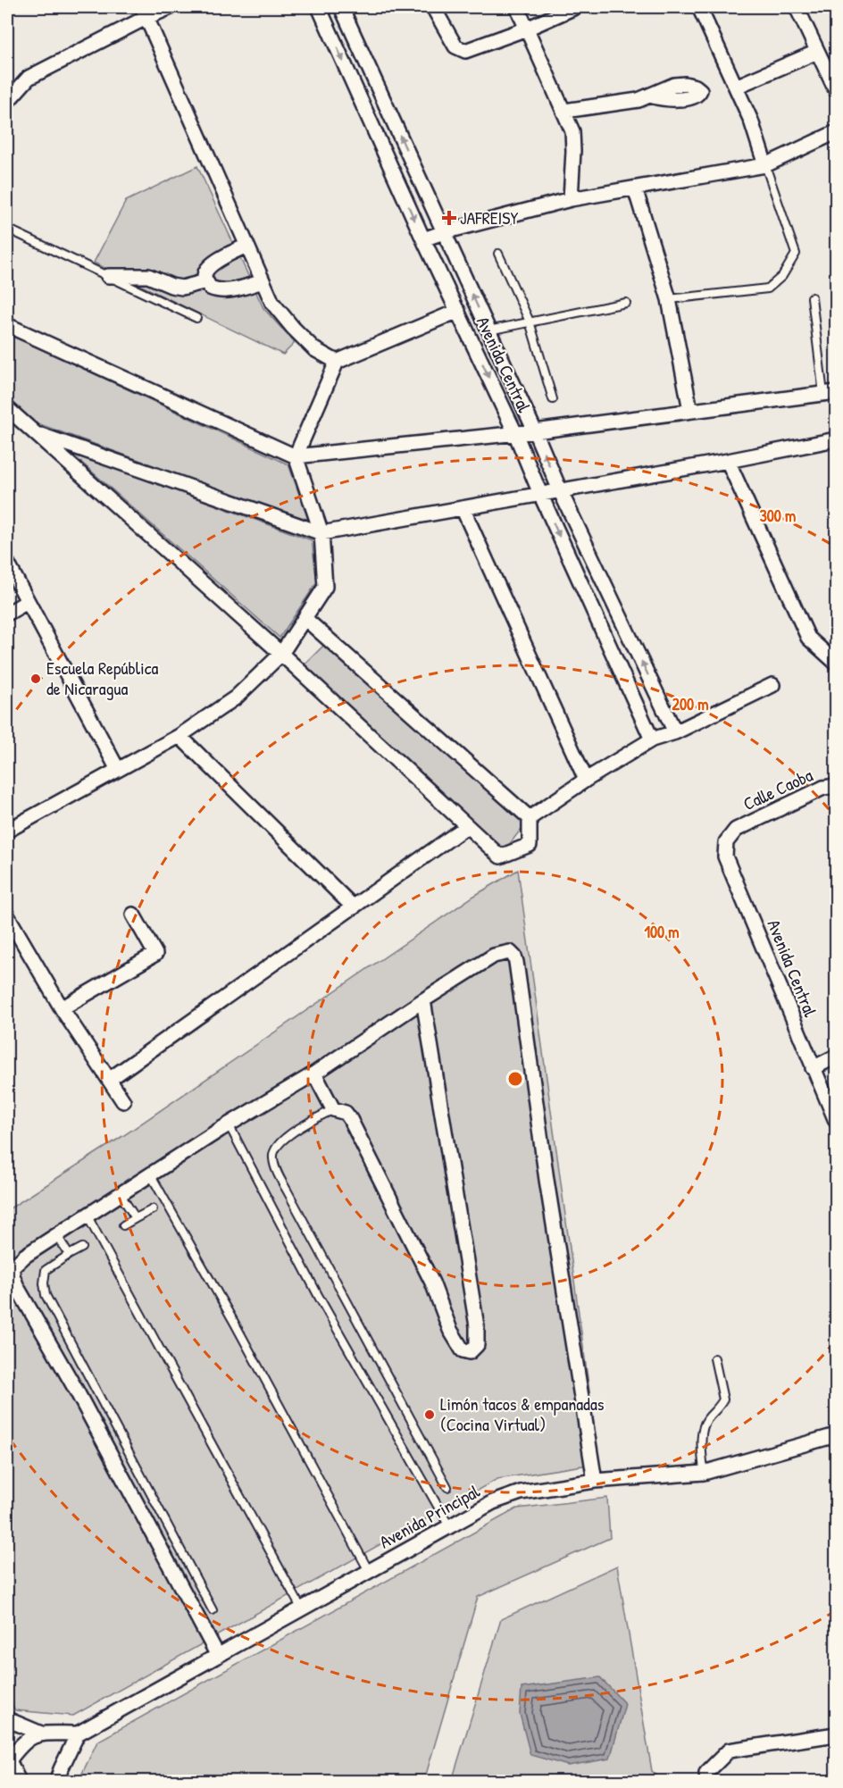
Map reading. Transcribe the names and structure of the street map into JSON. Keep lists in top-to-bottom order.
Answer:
{
  "streets": {
    "street": ["Avenida Central", "Calle Caoba", "Avenida Principal"]
  },
  "crossings": [
    ["Avenida Central", "Calle Caoba"]
  ],
  "places": {
    "health": ["JAFREISY"],
    "other": ["Escuela República de Nicaragua", "Limón tacos & empanadas (Cocina Virtual)"]
  },
  "rings": ["300 m", "200 m", "100 m"]
}
